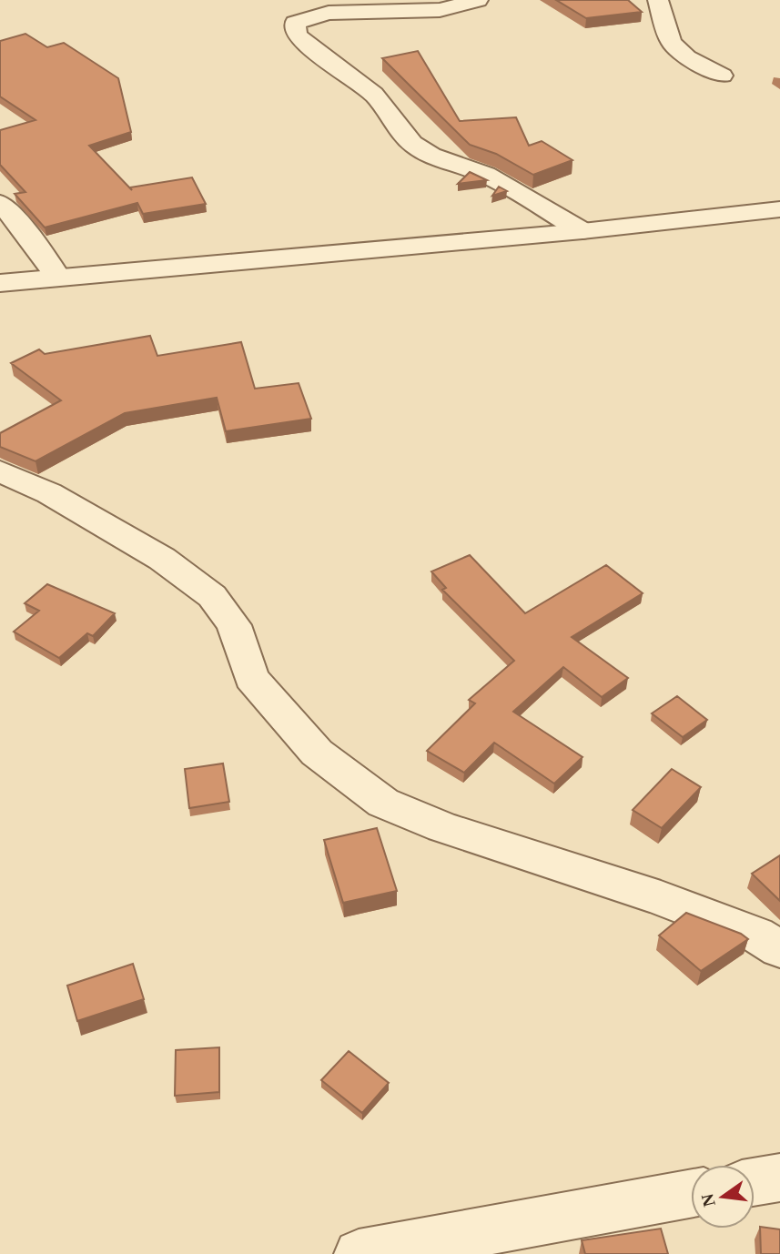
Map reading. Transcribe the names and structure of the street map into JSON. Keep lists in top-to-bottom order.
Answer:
{
  "north": "left"
}
